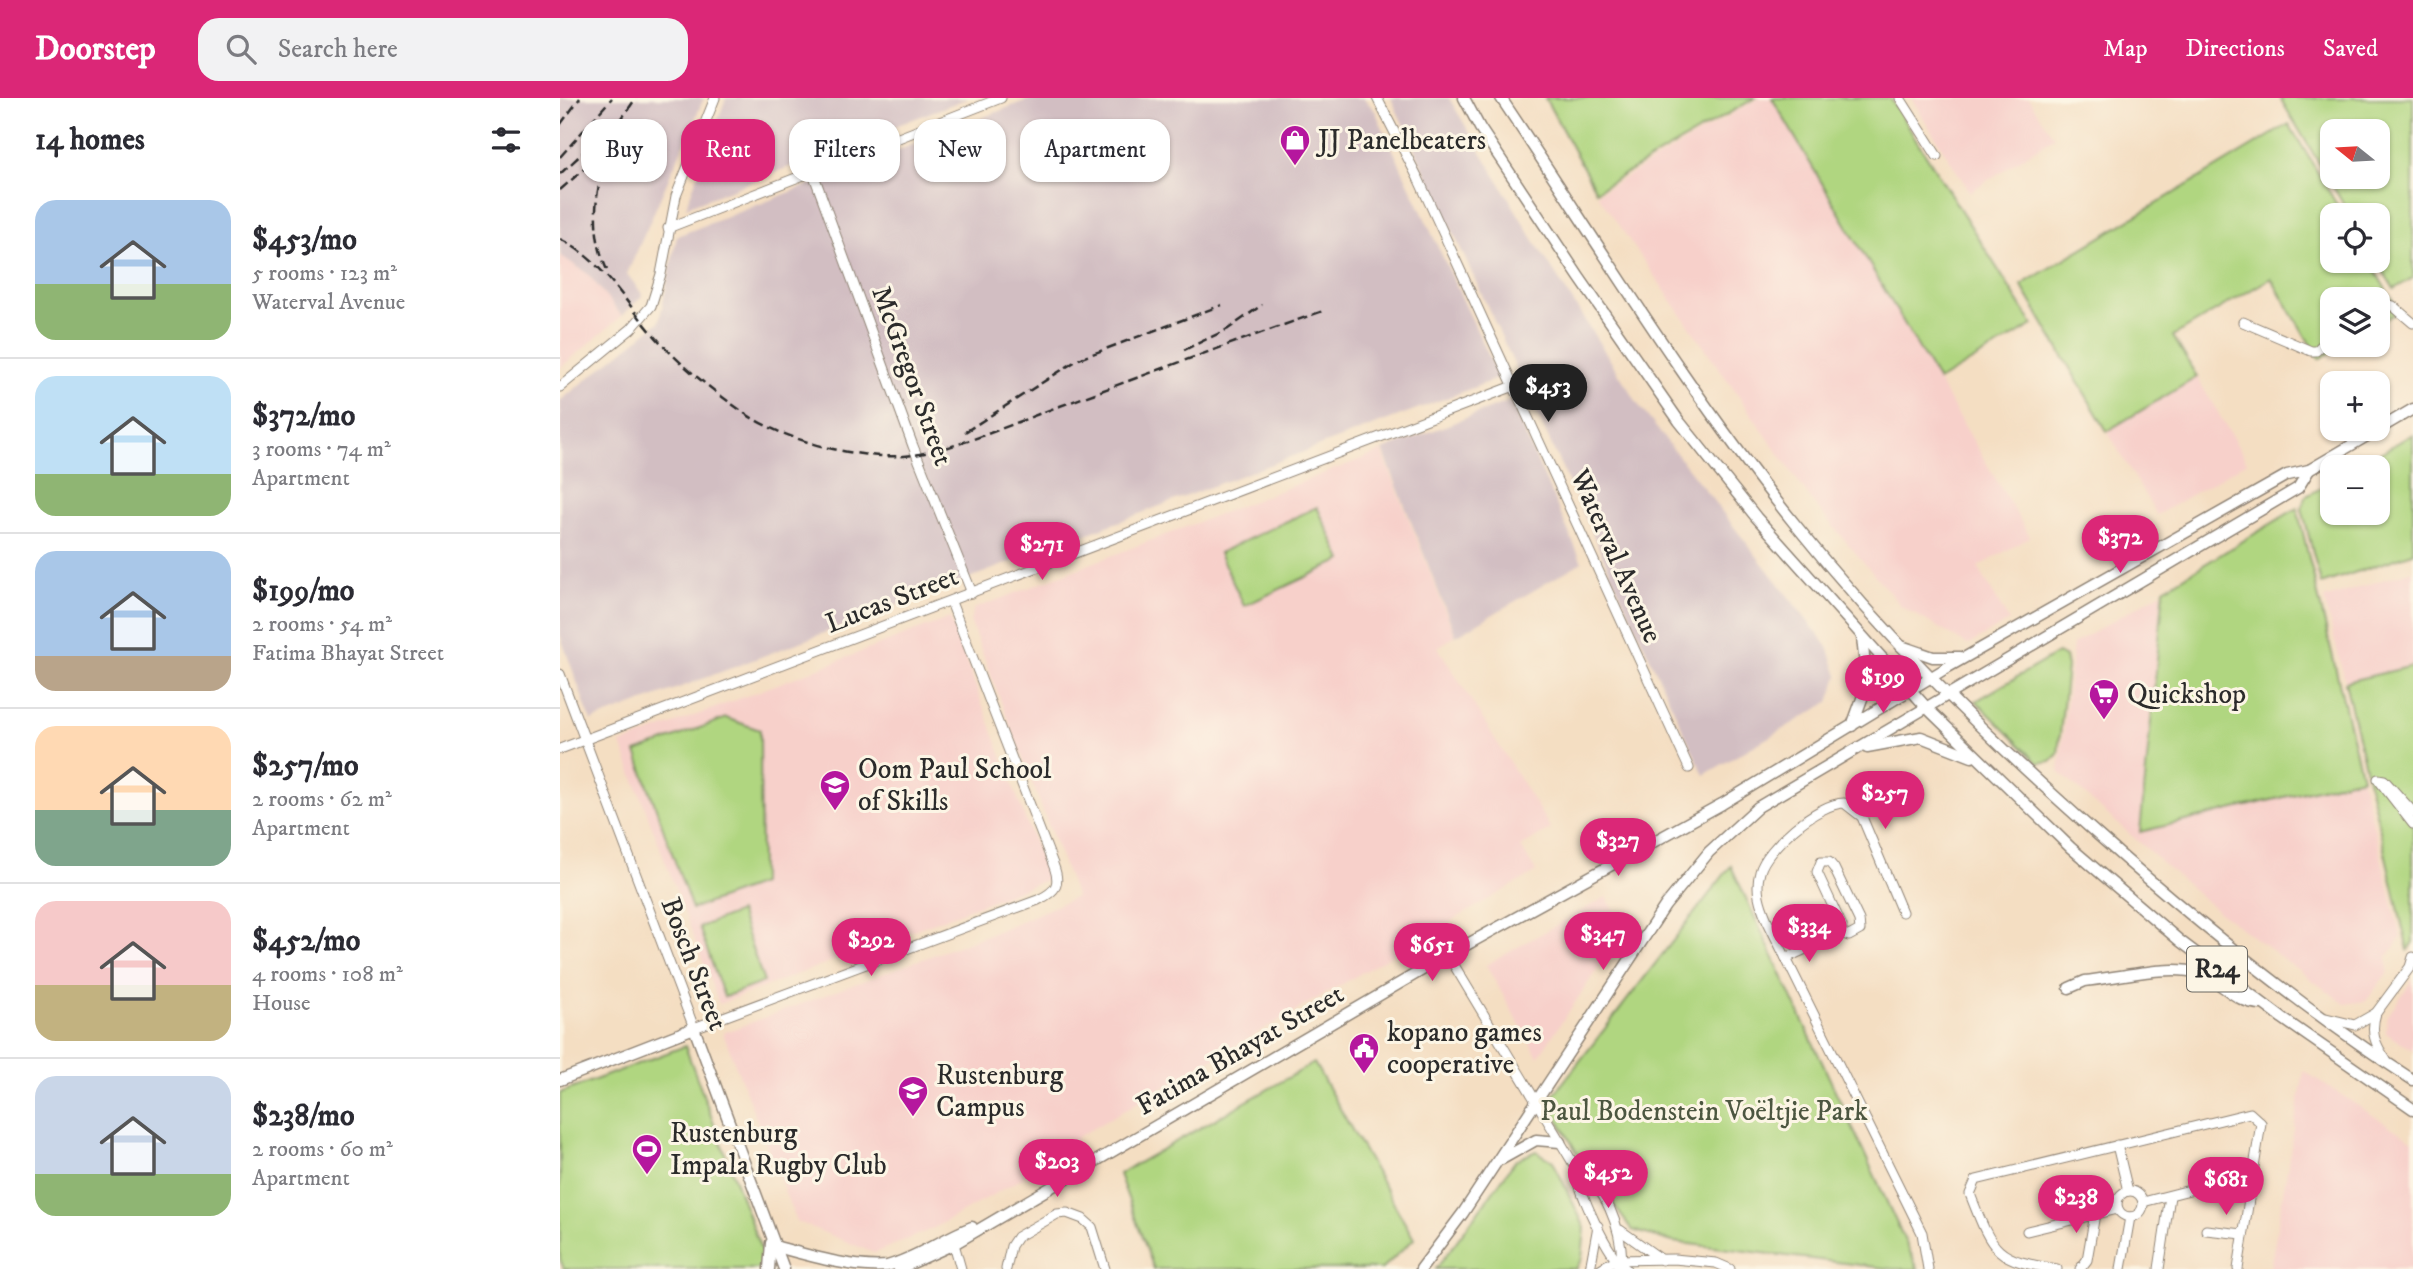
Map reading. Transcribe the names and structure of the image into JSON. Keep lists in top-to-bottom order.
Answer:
{
  "streets": {
    "main road": ["Bosch Street", "R24", "Fatima Bhayat Street"],
    "street": ["McGregor Street", "Waterval Avenue", "Lucas Street"]
  },
  "crossings": [
    ["McGregor Street", "Lucas Street"],
    ["Waterval Avenue", "Lucas Street"],
    ["Lucas Street", "Bosch Street"],
    ["R24", "Fatima Bhayat Street"]
  ],
  "parks": ["Paul Bodenstein Voëltjie Park"],
  "places": {
    "shop": ["JJ Panelbeaters"],
    "supermarket": ["Quickshop"],
    "school or university": ["Oom Paul School of Skills", "Rustenburg Campus"],
    "public building": ["kopano games cooperative"],
    "sports": ["Rustenburg Impala Rugby Club"]
  },
  "north": "left",
  "page": {
    "header": "Doorstep",
    "search": "Search here",
    "nav": ["Map", "Directions", "Saved"],
    "heading": "14 homes",
    "map_buttons": ["+", "−"],
    "chip": [
      "Buy",
      "Rent",
      "Filters",
      "New",
      "Apartment"
    ],
    "list": [
      {
        "name": "$453/mo",
        "note": "5 rooms · 123 m² · Waterval Avenue"
      },
      {
        "name": "$372/mo",
        "note": "3 rooms · 74 m² · Apartment"
      },
      {
        "name": "$199/mo",
        "note": "2 rooms · 54 m² · Fatima Bhayat Street"
      },
      {
        "name": "$257/mo",
        "note": "2 rooms · 62 m² · Apartment"
      },
      {
        "name": "$452/mo",
        "note": "4 rooms · 108 m² · House"
      },
      {
        "name": "$238/mo",
        "note": "2 rooms · 60 m² · Apartment"
      }
    ],
    "price": [
      "$453",
      "$372",
      "$271",
      "$199",
      "$257",
      "$327",
      "$334",
      "$347",
      "$292",
      "$651",
      "$203",
      "$452",
      "$681",
      "$238"
    ]
  }
}
